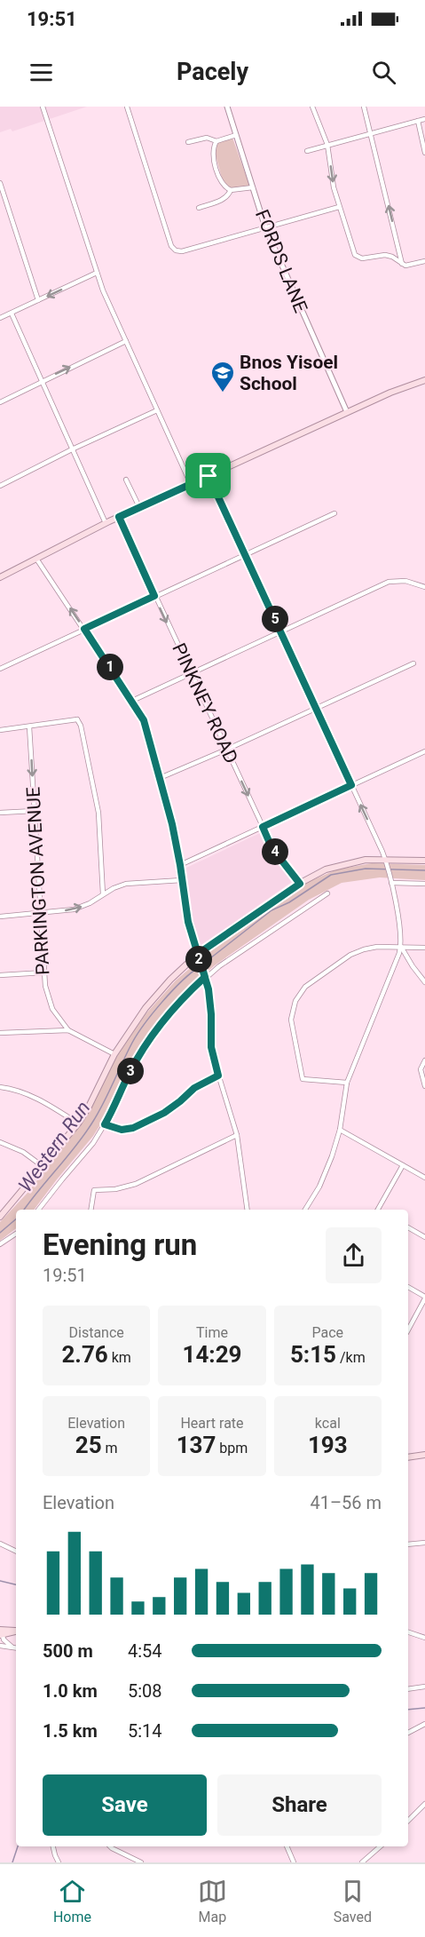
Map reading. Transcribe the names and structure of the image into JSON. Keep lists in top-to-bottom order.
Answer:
{
  "streets": {
    "street": ["FORDS LANE", "PINKNEY ROAD", "PARKINGTON AVENUE"]
  },
  "one_way": ["PINKNEY ROAD"],
  "water": ["Western Run"],
  "places": {
    "school or university": ["Bnos Yisoel School"]
  },
  "page": {
    "status": "19:51",
    "header": "Pacely",
    "pins": [
      "5",
      "1",
      "4",
      "2",
      "3"
    ],
    "heading": ["Evening run", "19:51"],
    "stats": [
      ["Distance", "2.76 km"],
      ["Time", "14:29"],
      ["Pace", "5:15 /km"],
      ["Elevation", "25 m"],
      ["Heart rate", "137 bpm"],
      ["kcal", "193"]
    ],
    "chart": ["Elevation", "41–56 m"],
    "list": [
      {
        "name": "500 m",
        "note": "4:54"
      },
      {
        "name": "1.0 km",
        "note": "5:08"
      },
      {
        "name": "1.5 km",
        "note": "5:14"
      }
    ],
    "buttons": ["Save", "Share"],
    "tabs": ["Home", "Map", "Saved"]
  }
}
